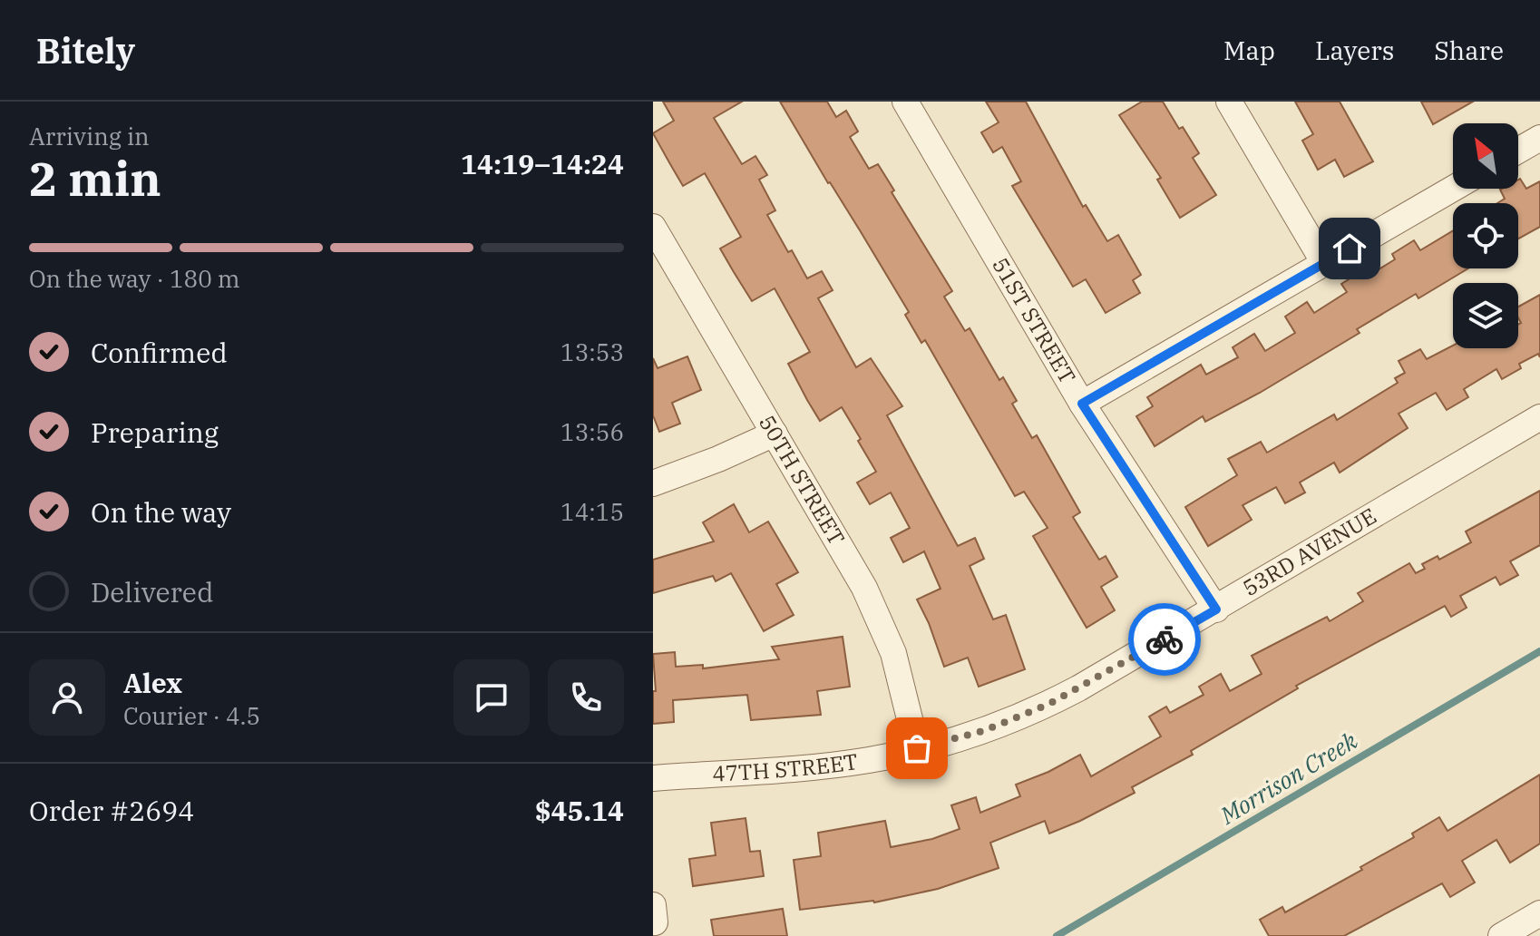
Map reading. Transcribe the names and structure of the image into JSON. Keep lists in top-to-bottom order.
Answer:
{
  "streets": {
    "street": [
      "51ST STREET",
      "50TH STREET",
      "53RD AVENUE",
      "47TH STREET"
    ]
  },
  "crossings": [
    ["51ST STREET", "53RD AVENUE"],
    ["50TH STREET", "53RD AVENUE"],
    ["50TH STREET", "47TH STREET"],
    ["53RD AVENUE", "47TH STREET"]
  ],
  "water": ["Morrison Creek"],
  "north": "top left",
  "page": {
    "header": "Bitely",
    "nav": ["Map", "Layers", "Share"],
    "heading": ["2 min", "Arriving in", "14:19–14:24"],
    "panel": [
      "Alex",
      "Courier · 4.5",
      "Order #2694",
      "$45.14"
    ],
    "bar": "On the way · 180 m",
    "list": [
      ["Confirmed", "13:53"],
      ["Preparing", "13:56"],
      ["On the way", "14:15"],
      "Delivered"
    ]
  }
}
